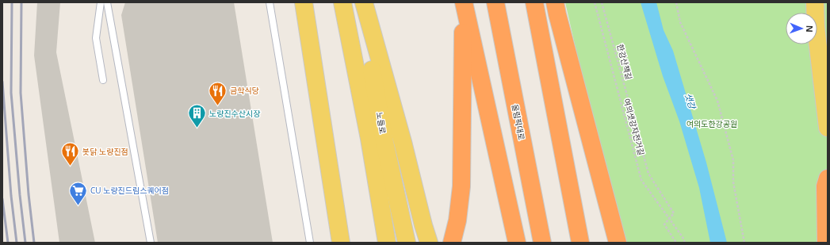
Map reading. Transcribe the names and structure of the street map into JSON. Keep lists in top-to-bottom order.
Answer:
{
  "streets": {
    "highway": ["올림픽대로"],
    "main road": ["노들로"],
    "path": ["한강산책길", "여의샛강자전거길"]
  },
  "crossings": [
    ["한강산책길", "여의샛강자전거길"]
  ],
  "water": ["샛강"],
  "parks": ["여의도한강공원"],
  "places": {
    "restaurant": ["금학식당", "봇닭 노량진점"],
    "building": ["노량진수산시장"],
    "supermarket": ["CU 노량진드림스퀘어점"]
  },
  "north": "right"
}
